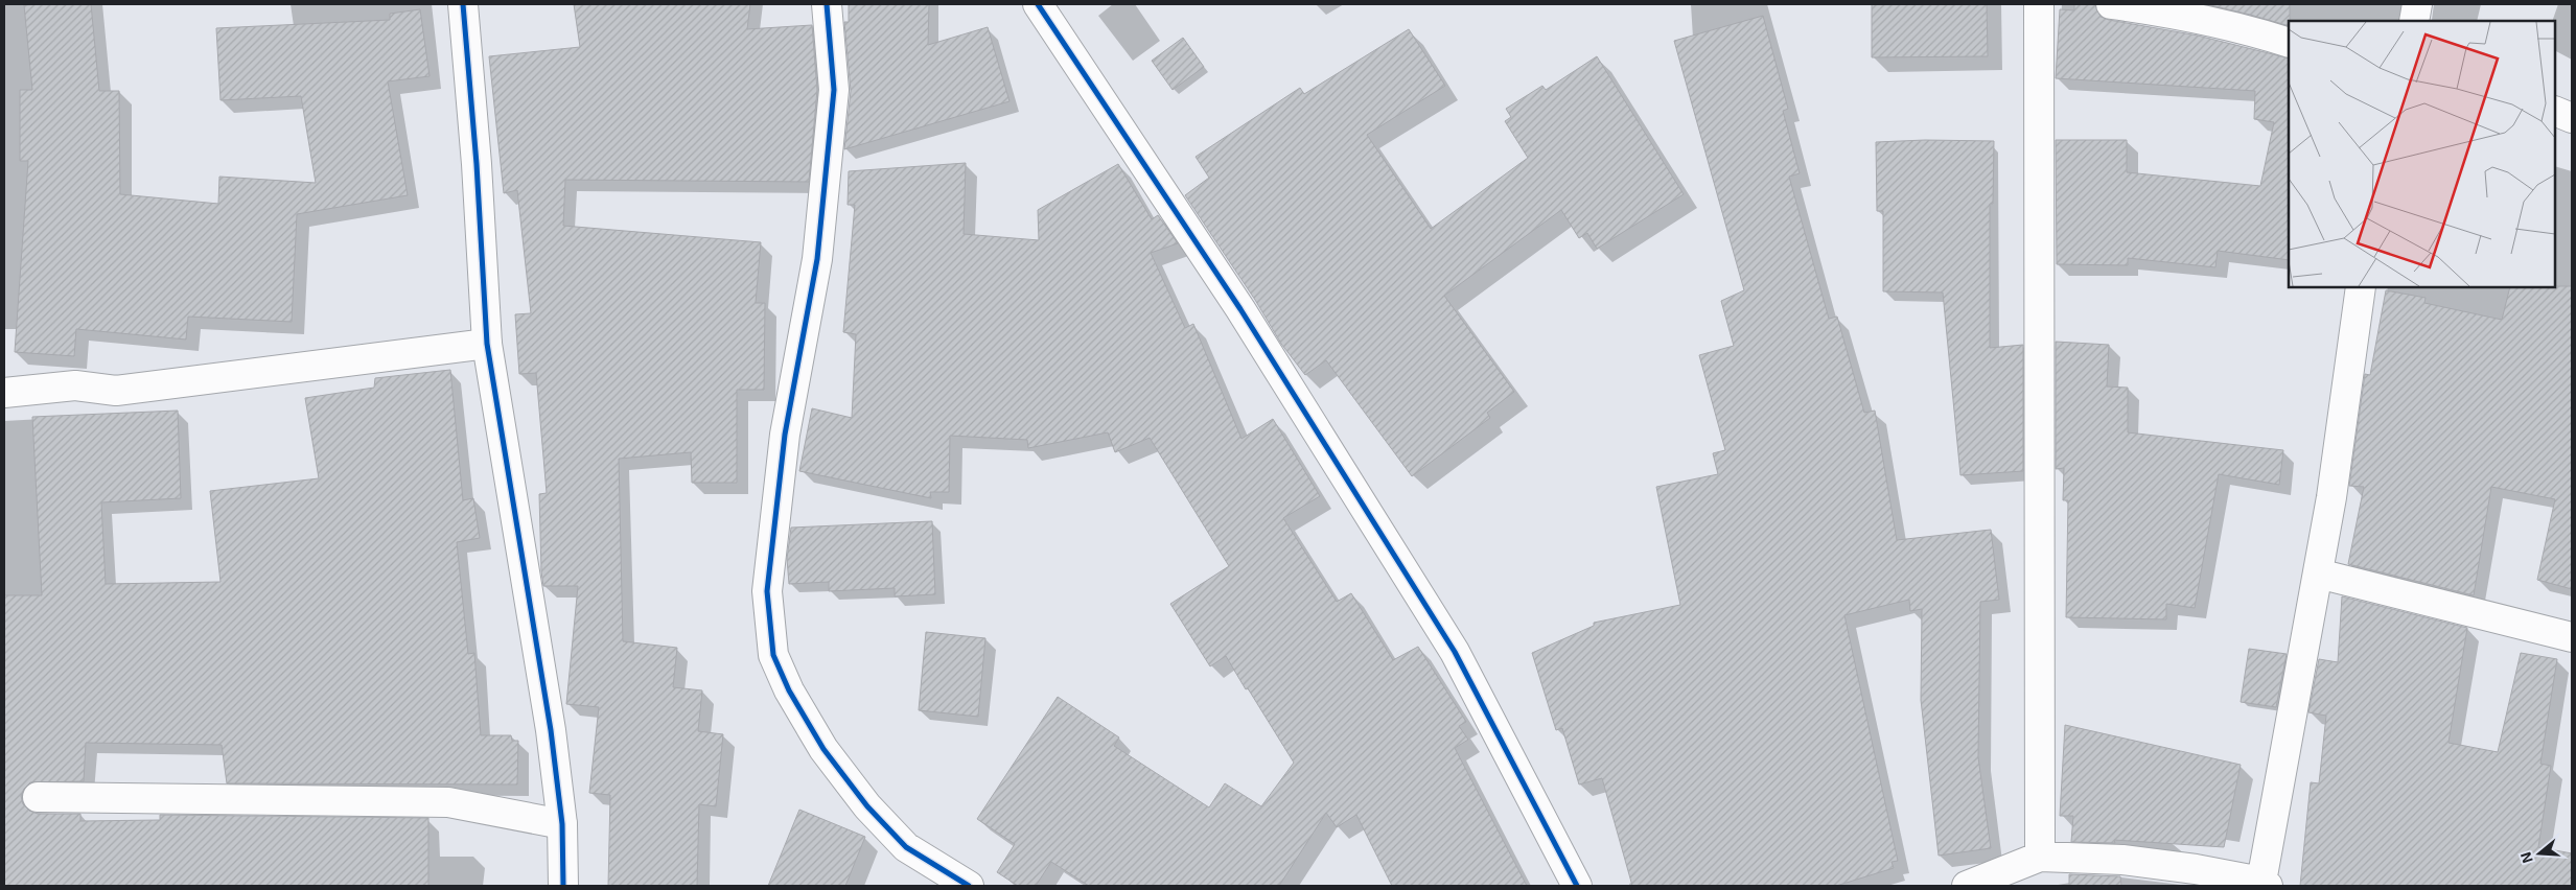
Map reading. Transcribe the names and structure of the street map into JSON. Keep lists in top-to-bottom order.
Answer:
{
  "north": "left"
}
